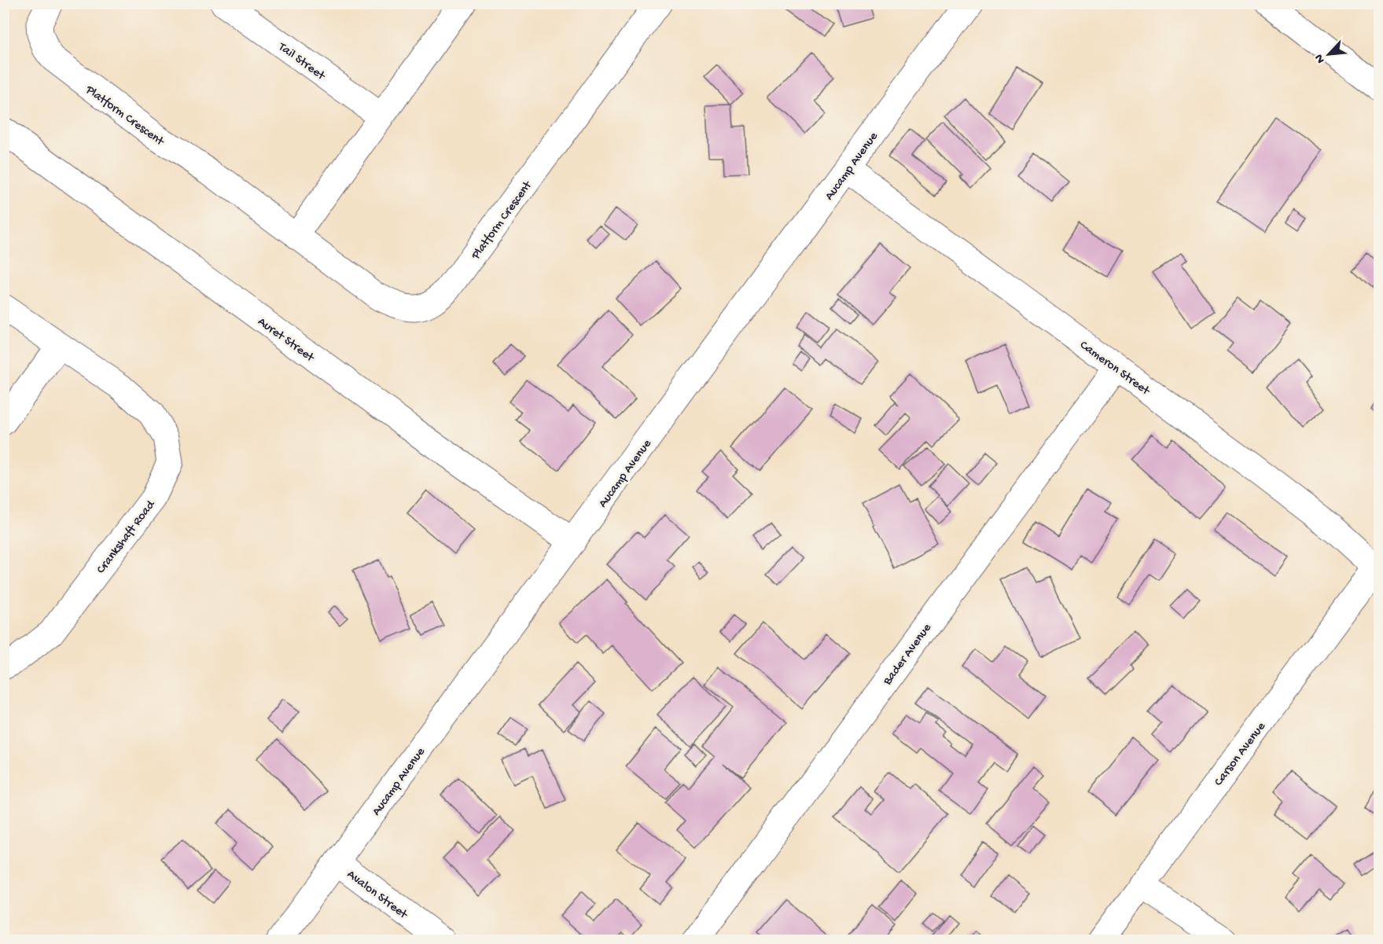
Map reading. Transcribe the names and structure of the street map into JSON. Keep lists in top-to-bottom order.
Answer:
{
  "streets": {
    "street": [
      "Tail Street",
      "Platform Crescent",
      "Aucamp Avenue",
      "Auret Street",
      "Cameron Street",
      "Crankshaft Road",
      "Bader Avenue",
      "Carson Avenue",
      "Avalon Street"
    ]
  },
  "crossings": [
    ["Aucamp Avenue", "Auret Street"],
    ["Aucamp Avenue", "Cameron Street"],
    ["Aucamp Avenue", "Avalon Street"],
    ["Cameron Street", "Bader Avenue"],
    ["Cameron Street", "Carson Avenue"]
  ],
  "north": "bottom left"
}
